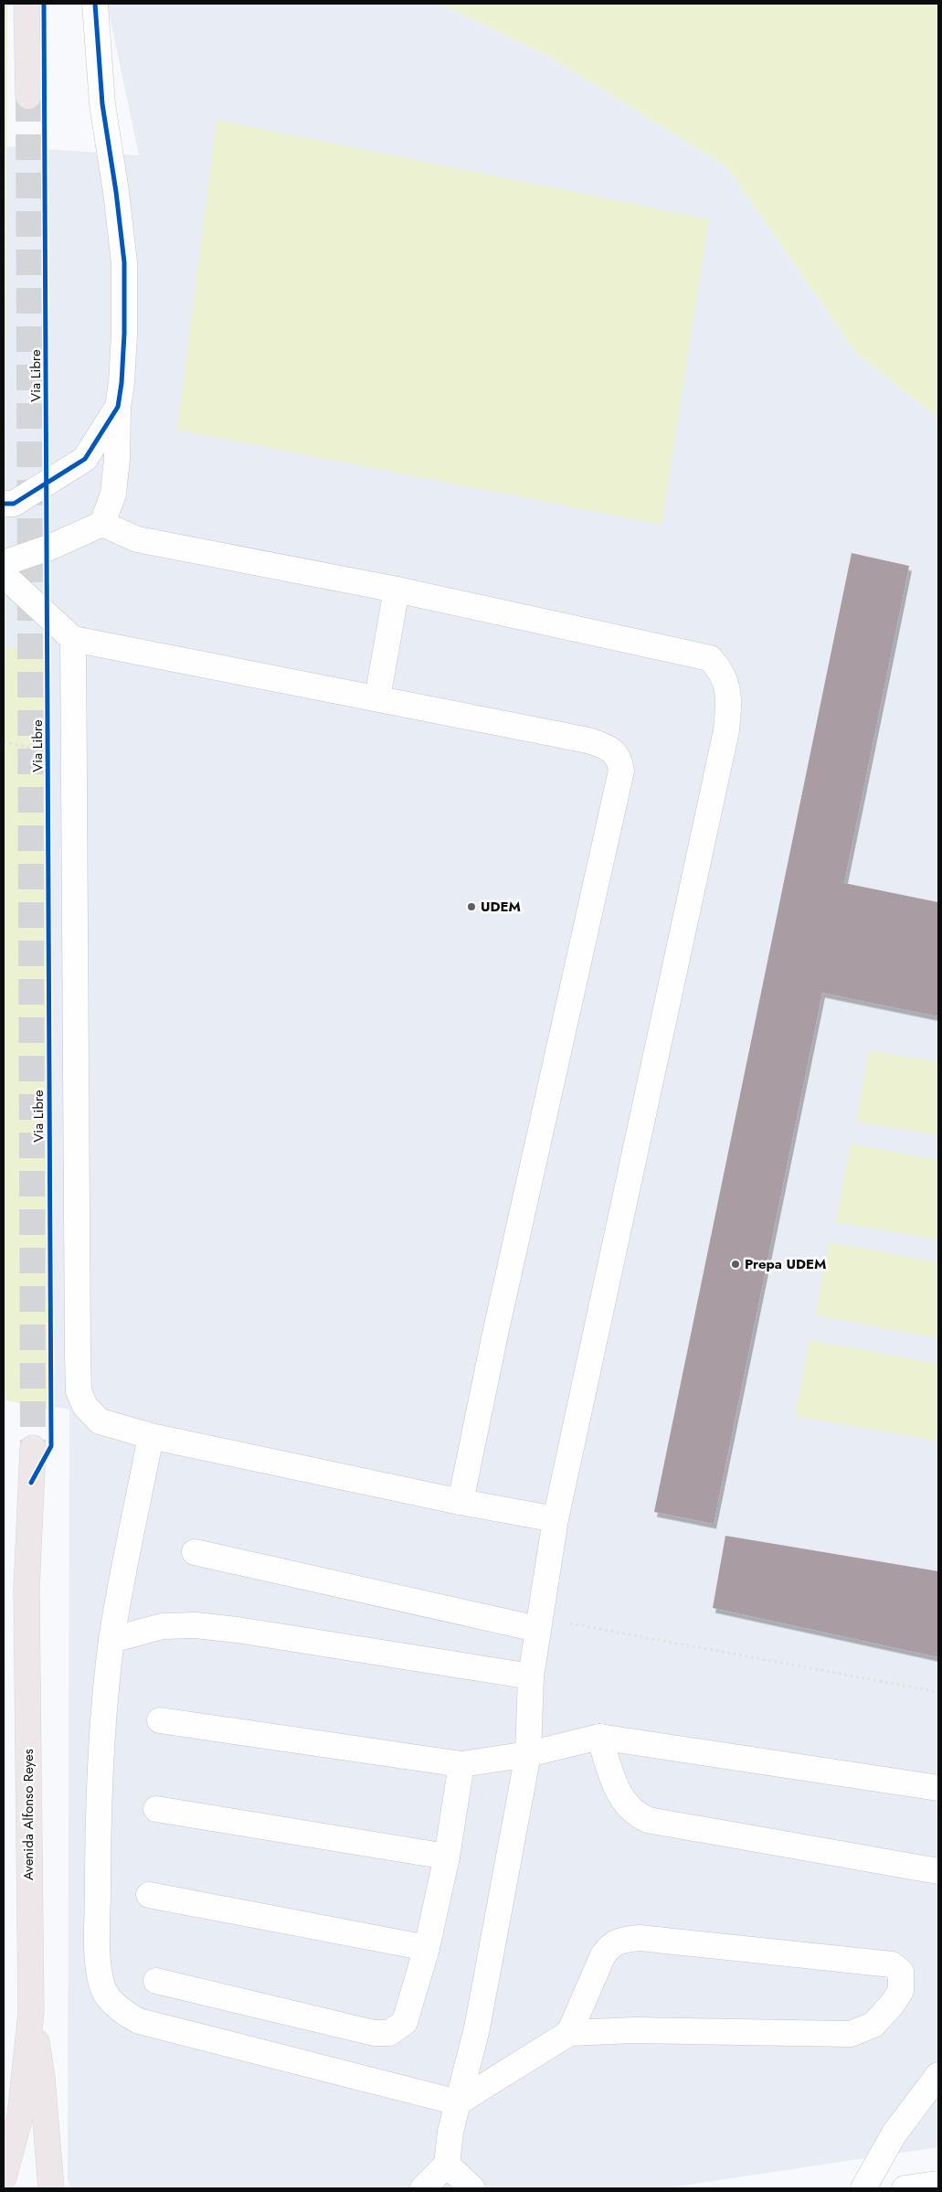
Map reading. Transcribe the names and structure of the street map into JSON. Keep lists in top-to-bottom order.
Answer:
{
  "streets": {
    "main road": ["Avenida Alfonso Reyes"],
    "cycle path": ["Via Libre"]
  },
  "places": ["UDEM", "Prepa UDEM"]
}
